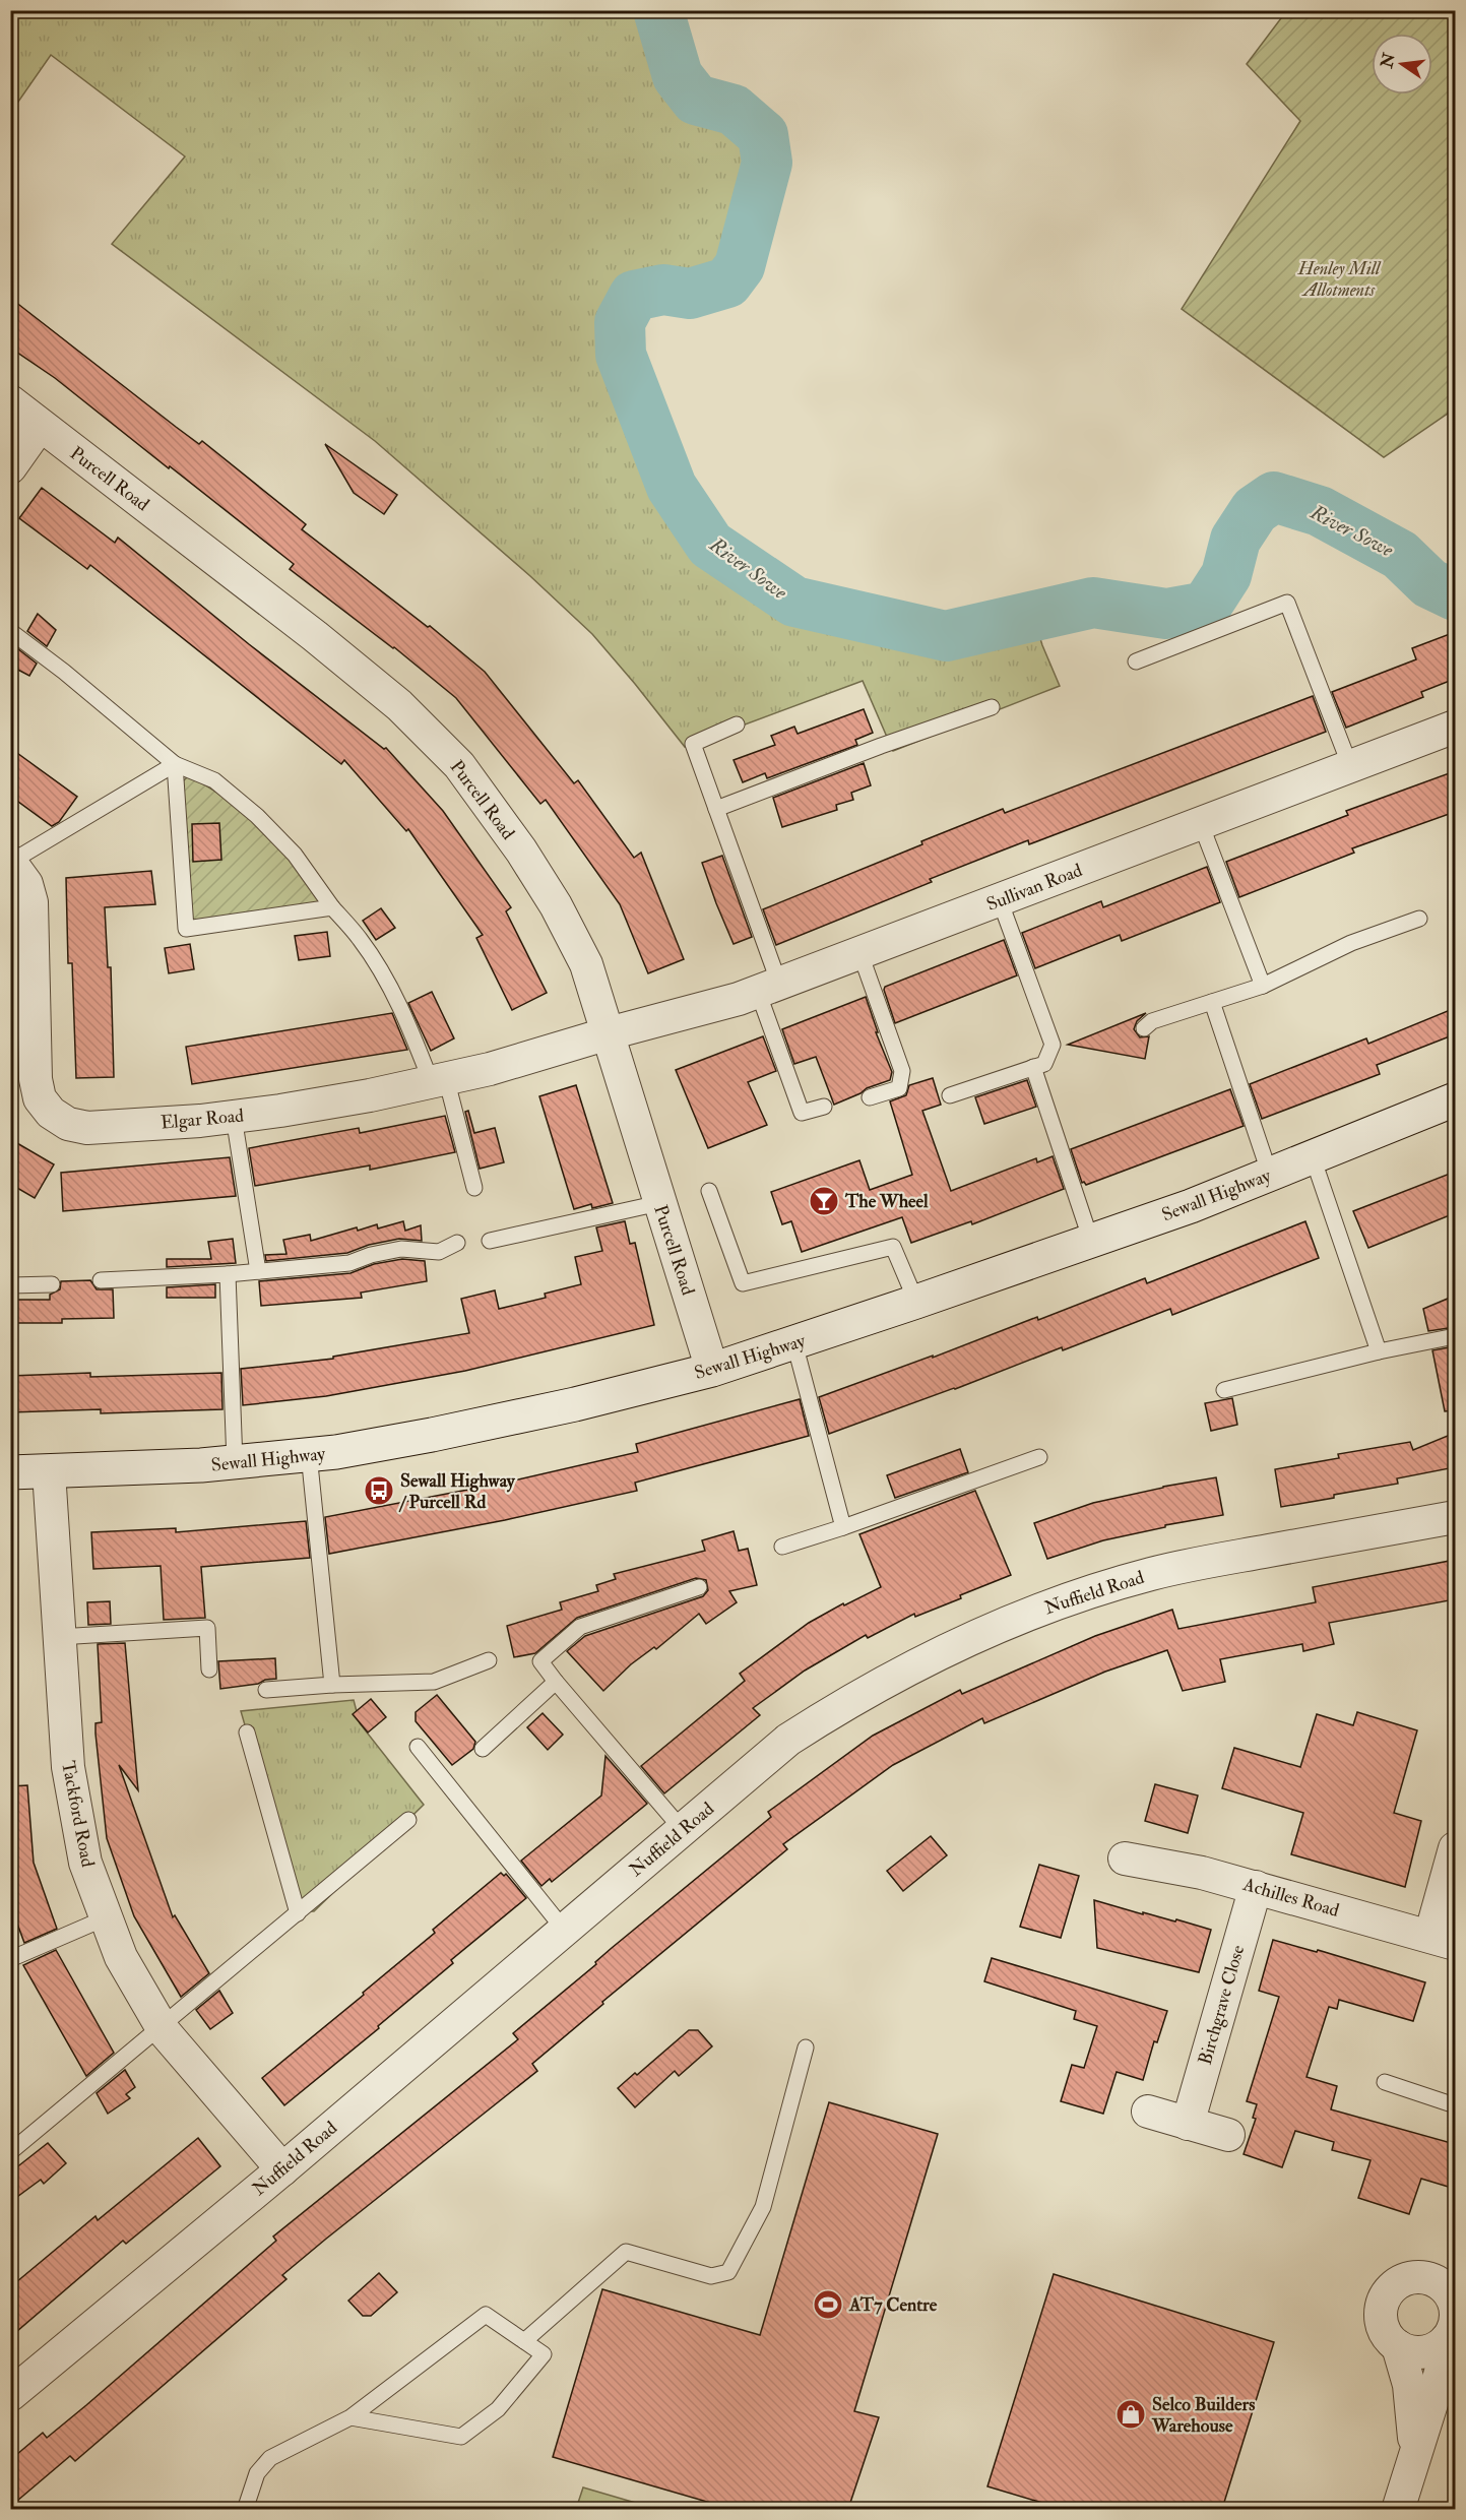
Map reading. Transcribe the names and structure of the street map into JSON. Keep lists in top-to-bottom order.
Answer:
{
  "streets": {
    "street": [
      "Purcell Road",
      "Sullivan Road",
      "Elgar Road",
      "Sewall Highway",
      "Nuffield Road",
      "Tackford Road",
      "Achilles Road",
      "Birchgrave Close"
    ]
  },
  "crossings": [
    ["Purcell Road", "Sullivan Road"],
    ["Purcell Road", "Elgar Road"],
    ["Purcell Road", "Sewall Highway"],
    ["Sullivan Road", "Elgar Road"],
    ["Sewall Highway", "Tackford Road"],
    ["Nuffield Road", "Tackford Road"],
    ["Achilles Road", "Birchgrave Close"]
  ],
  "water": ["River Sowe"],
  "parks": ["Henley Mill Allotments"],
  "places": {
    "bar": ["The Wheel"],
    "bus stop": ["Sewall Highway / Purcell Rd"],
    "sports": ["AT7 Centre"],
    "shop": ["Selco Builders Warehouse"]
  },
  "north": "left"
}
